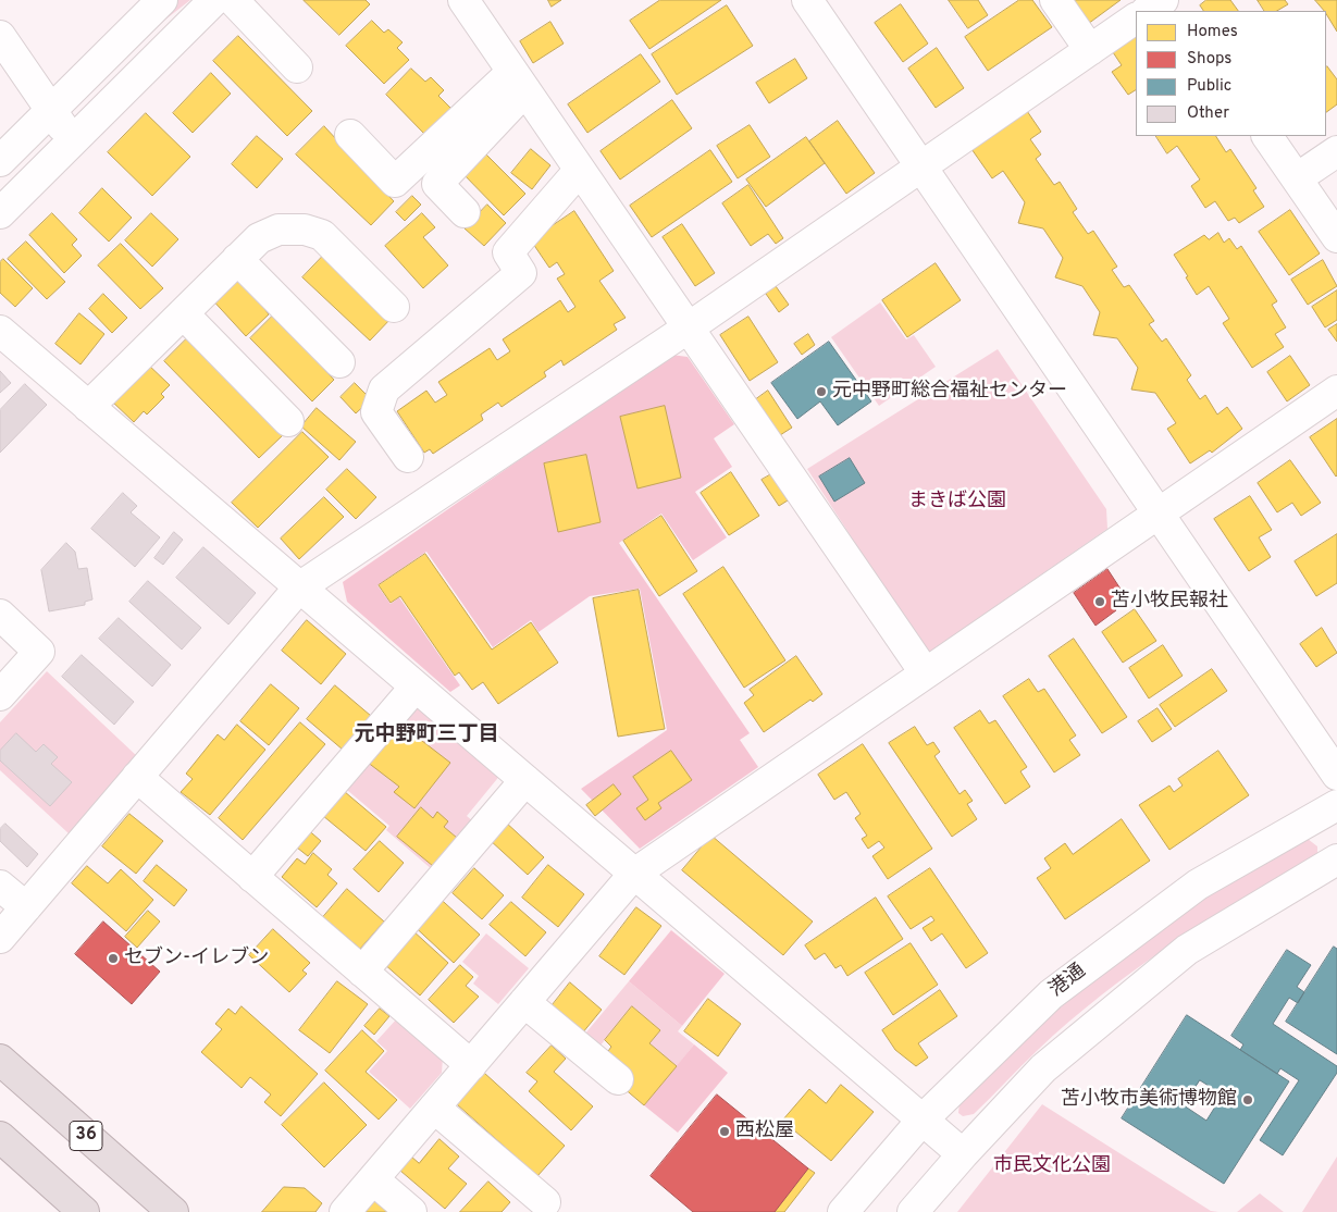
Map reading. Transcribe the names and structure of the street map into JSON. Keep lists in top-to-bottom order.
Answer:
{
  "streets": {
    "highway": ["36"],
    "street": ["港通"]
  },
  "districts": ["元中野町三丁目"],
  "parks": ["まきば公園", "市民文化公園"],
  "places": [
    "元中野町総合福祉センター",
    "苫小牧民報社",
    "セブン-イレブン",
    "苫小牧市美術博物館",
    "西松屋"
  ],
  "legend": [
    "Homes",
    "Shops",
    "Public",
    "Other"
  ]
}
